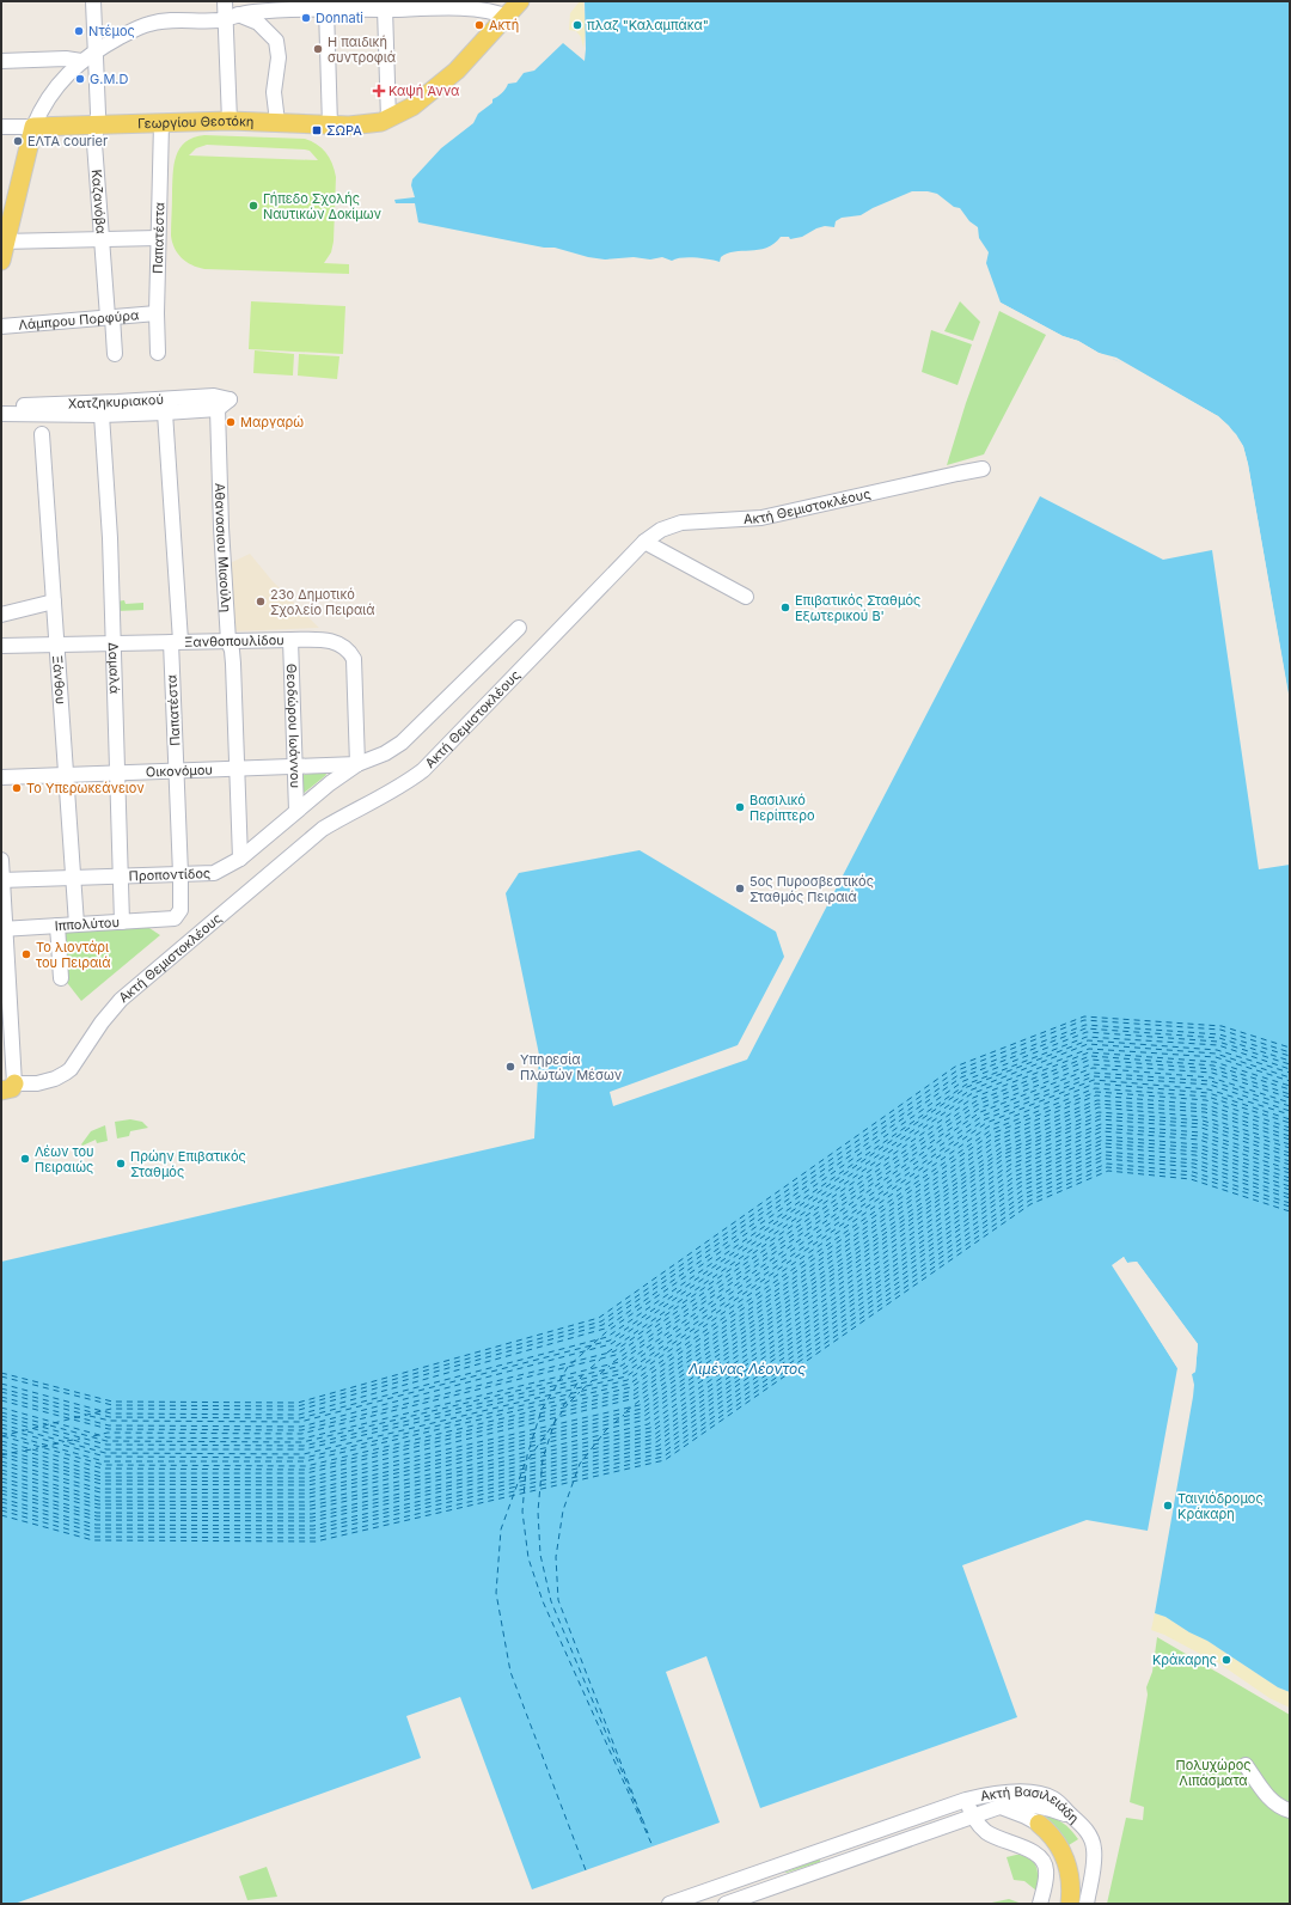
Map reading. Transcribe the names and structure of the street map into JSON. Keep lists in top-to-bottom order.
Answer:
{
  "streets": {
    "main road": ["Γεωργίου Θεοτόκη"],
    "street": [
      "Καζανόβα",
      "Παπατέστα",
      "Λάμπρου Πορφύρα",
      "Χατζηκυριακού",
      "Ακτή Θεμιστοκλέους",
      "Αθανασιου Μιαούλη",
      "Ξανθοπουλίδου",
      "Δαμαλά",
      "Ξάνθου",
      "Θεοδώρου Ιωάννου",
      "Οικονόμου",
      "Προποντίδος",
      "Ιππολύτου",
      "Ακτή Βασιλειάδη"
    ]
  },
  "crossings": [
    ["Γεωργίου Θεοτόκη", "Καζανόβα"],
    ["Γεωργίου Θεοτόκη", "Παπατέστα"],
    ["Καζανόβα", "Λάμπρου Πορφύρα"],
    ["Παπατέστα", "Λάμπρου Πορφύρα"],
    ["Παπατέστα", "Χατζηκυριακού"],
    ["Παπατέστα", "Ξανθοπουλίδου"],
    ["Παπατέστα", "Οικονόμου"],
    ["Παπατέστα", "Προποντίδος"],
    ["Παπατέστα", "Ιππολύτου"],
    ["Χατζηκυριακού", "Αθανασιου Μιαούλη"],
    ["Χατζηκυριακού", "Δαμαλά"],
    ["Αθανασιου Μιαούλη", "Ξανθοπουλίδου"],
    ["Αθανασιου Μιαούλη", "Οικονόμου"],
    ["Αθανασιου Μιαούλη", "Προποντίδος"],
    ["Ξανθοπουλίδου", "Δαμαλά"],
    ["Ξανθοπουλίδου", "Ξάνθου"],
    ["Ξανθοπουλίδου", "Θεοδώρου Ιωάννου"],
    ["Ξανθοπουλίδου", "Οικονόμου"],
    ["Ξανθοπουλίδου", "Προποντίδος"],
    ["Δαμαλά", "Οικονόμου"],
    ["Δαμαλά", "Προποντίδος"],
    ["Δαμαλά", "Ιππολύτου"],
    ["Ξάνθου", "Οικονόμου"],
    ["Ξάνθου", "Προποντίδος"],
    ["Ξάνθου", "Ιππολύτου"],
    ["Θεοδώρου Ιωάννου", "Οικονόμου"],
    ["Θεοδώρου Ιωάννου", "Προποντίδος"],
    ["Οικονόμου", "Προποντίδος"]
  ],
  "water": ["Λιμένας Λέοντος"],
  "parks": ["Πολυχώρος Λιπάσματα"],
  "places": {
    "other": [
      "Donnati",
      "Ακτή",
      "πλαζ \"Καλαμπάκα\"",
      "Ντέμος",
      "Η παιδική συντροφιά",
      "G.M.D",
      "ΕΛΤΑ courier",
      "Γήπεδο Σχολής Ναυτικών Δοκίμων",
      "Μαργαρώ",
      "23ο Δημοτικό Σχολείο Πειραιά",
      "Επιβατικός Σταθμός Εξωτερικού Β'",
      "Το Υπερωκεάνειον",
      "Βασιλικό Περίπτερο",
      "5ος Πυροσβεστικός Σταθμός Πειραιά",
      "Το λιοντάρι του Πειραιά",
      "Υπηρεσία Πλωτών Μέσων",
      "Λέων του Πειραιώς",
      "Πρώην Επιβατικός Σταθμός",
      "Ταινιόδρομος Κράκαρη",
      "Κράκαρης"
    ],
    "health": ["Καψή Άννα"],
    "transit": ["ΣΩΡΑ"]
  }
}
